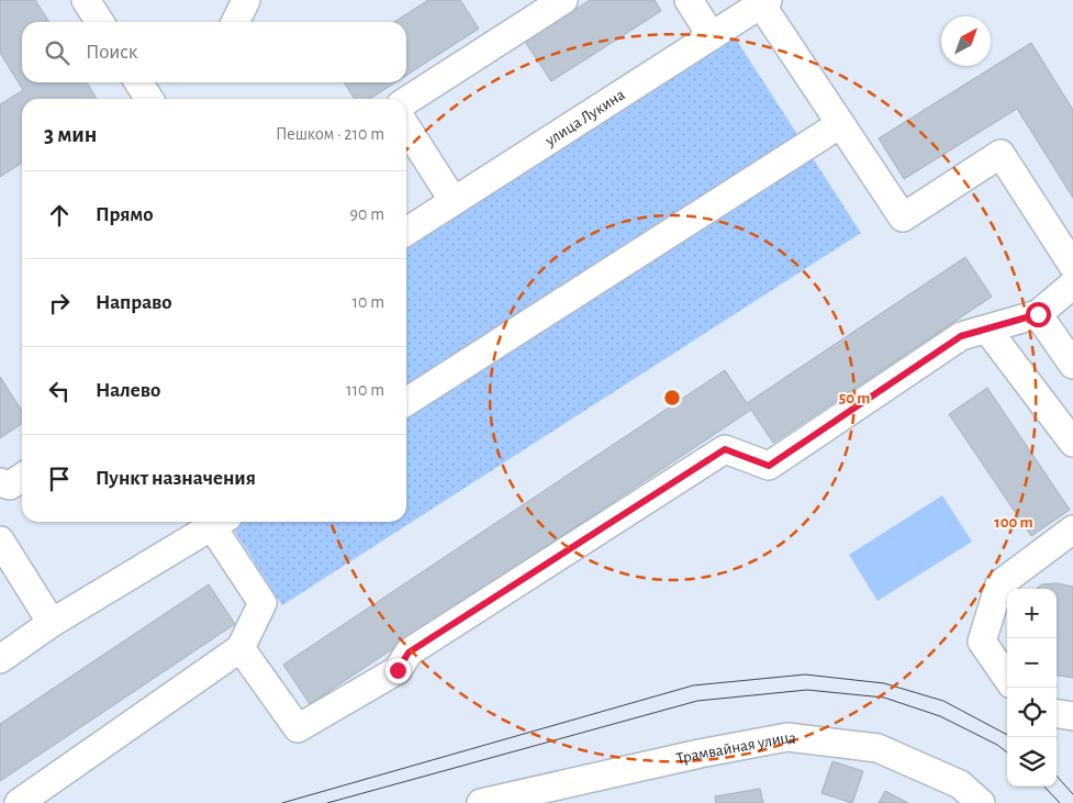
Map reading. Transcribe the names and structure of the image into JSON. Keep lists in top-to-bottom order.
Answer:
{
  "streets": {
    "street": ["улица Лукина", "Трамвайная улица"]
  },
  "north": "top right",
  "page": {
    "search": "Поиск",
    "heading": ["3 мин", "Пешком · 210 m"],
    "list": [
      ["Прямо", "90 m"],
      ["Направо", "10 m"],
      ["Налево", "110 m"],
      "Пункт назначения"
    ],
    "map_buttons": ["+", "−"]
  },
  "rings": ["50 m", "100 m"]
}
